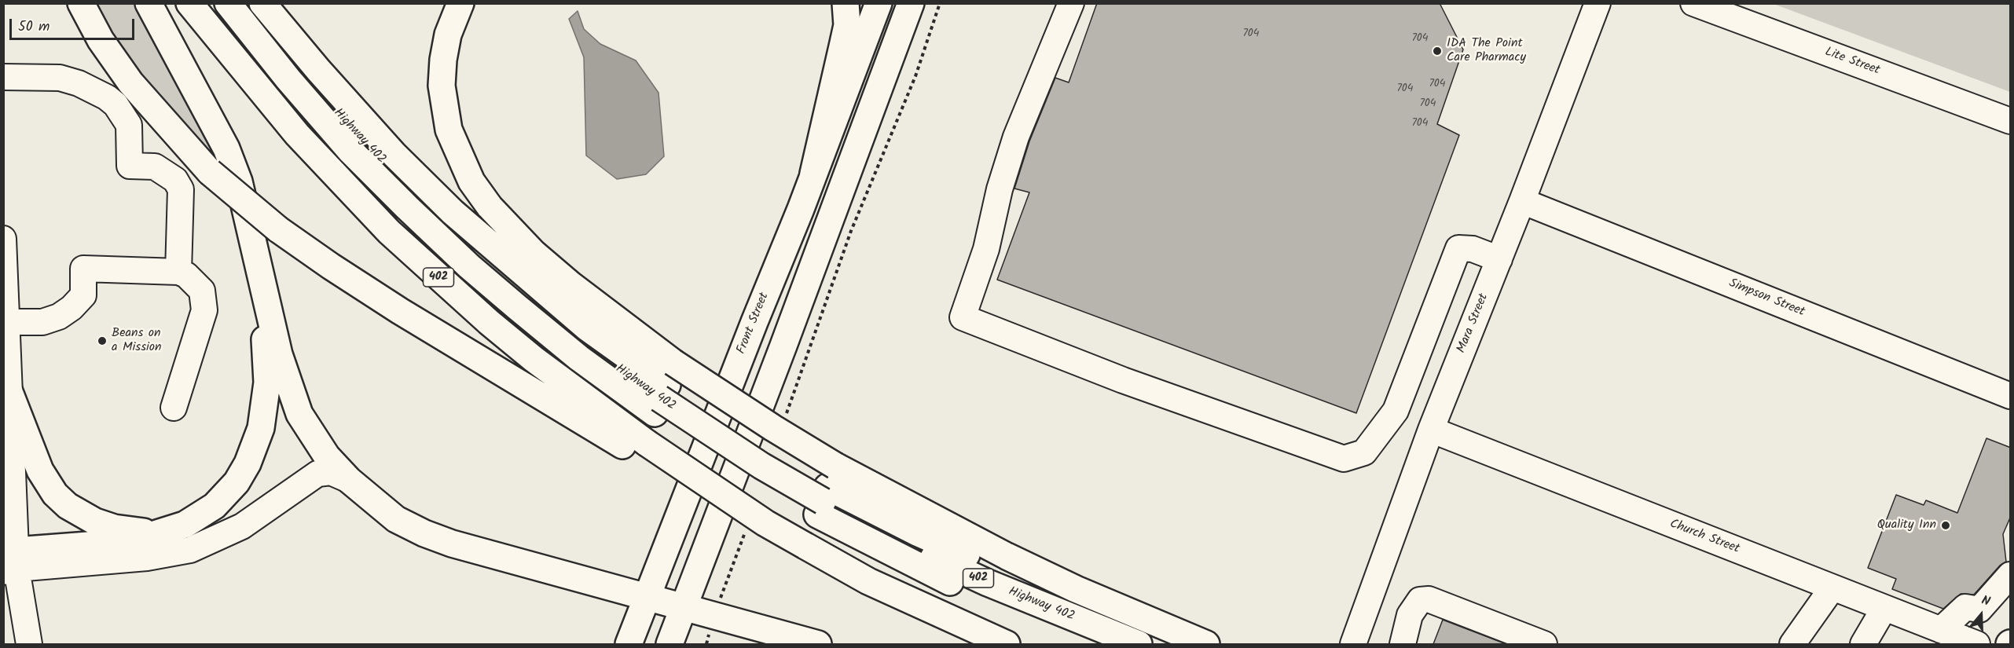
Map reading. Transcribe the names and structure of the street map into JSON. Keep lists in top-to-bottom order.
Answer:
{
  "streets": {
    "main road": ["Highway 402", "402", "Front Street"],
    "street": [
      "Lite Street",
      "Simpson Street",
      "Mara Street",
      "Church Street"
    ]
  },
  "crossings": [
    ["Simpson Street", "Mara Street"],
    ["Mara Street", "Church Street"]
  ],
  "places": ["IDA The Point Care Pharmacy", "Beans on a Mission", "Quality Inn"],
  "house_numbers": [
    "704",
    "704",
    "704",
    "704",
    "704",
    "704"
  ],
  "scale_bar": "50 m",
  "north": "top"
}
